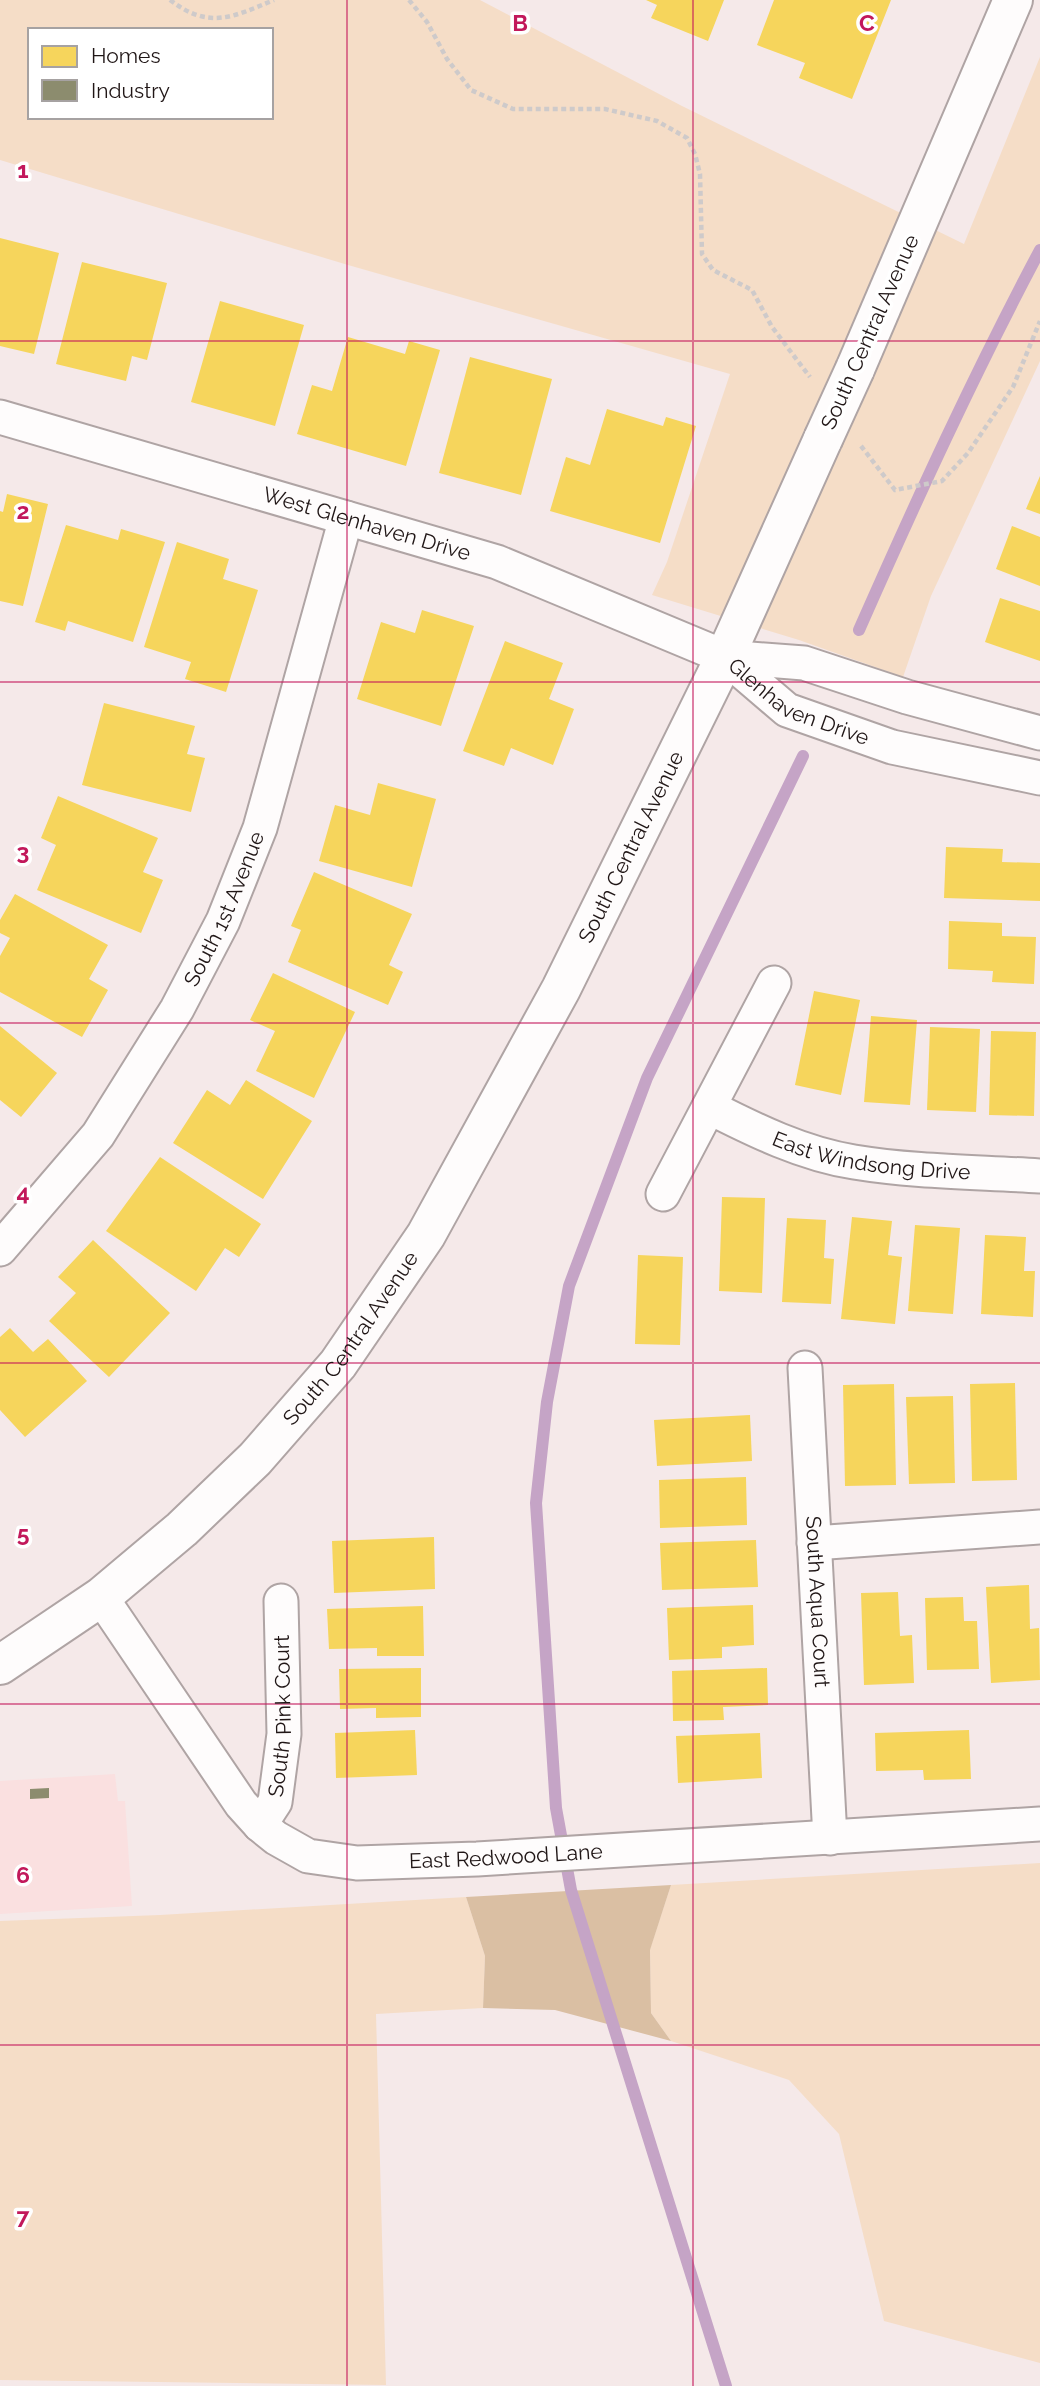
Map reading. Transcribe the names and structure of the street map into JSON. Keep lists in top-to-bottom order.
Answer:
{
  "streets": {
    "street": [
      "South Central Avenue",
      "West Glenhaven Drive",
      "Glenhaven Drive",
      "South 1st Avenue",
      "East Windsong Drive",
      "South Aqua Court",
      "South Pink Court",
      "East Redwood Lane"
    ]
  },
  "crossings": [
    ["South Central Avenue", "West Glenhaven Drive"],
    ["South Central Avenue", "Glenhaven Drive"],
    ["South Central Avenue", "East Redwood Lane"],
    ["West Glenhaven Drive", "Glenhaven Drive"],
    ["West Glenhaven Drive", "South 1st Avenue"],
    ["South Aqua Court", "East Redwood Lane"],
    ["South Pink Court", "East Redwood Lane"]
  ],
  "legend": ["Homes", "Industry"],
  "grid": {
    "columns": ["B", "C"],
    "rows": [
      "1",
      "2",
      "3",
      "4",
      "5",
      "6",
      "7"
    ]
  }
}
